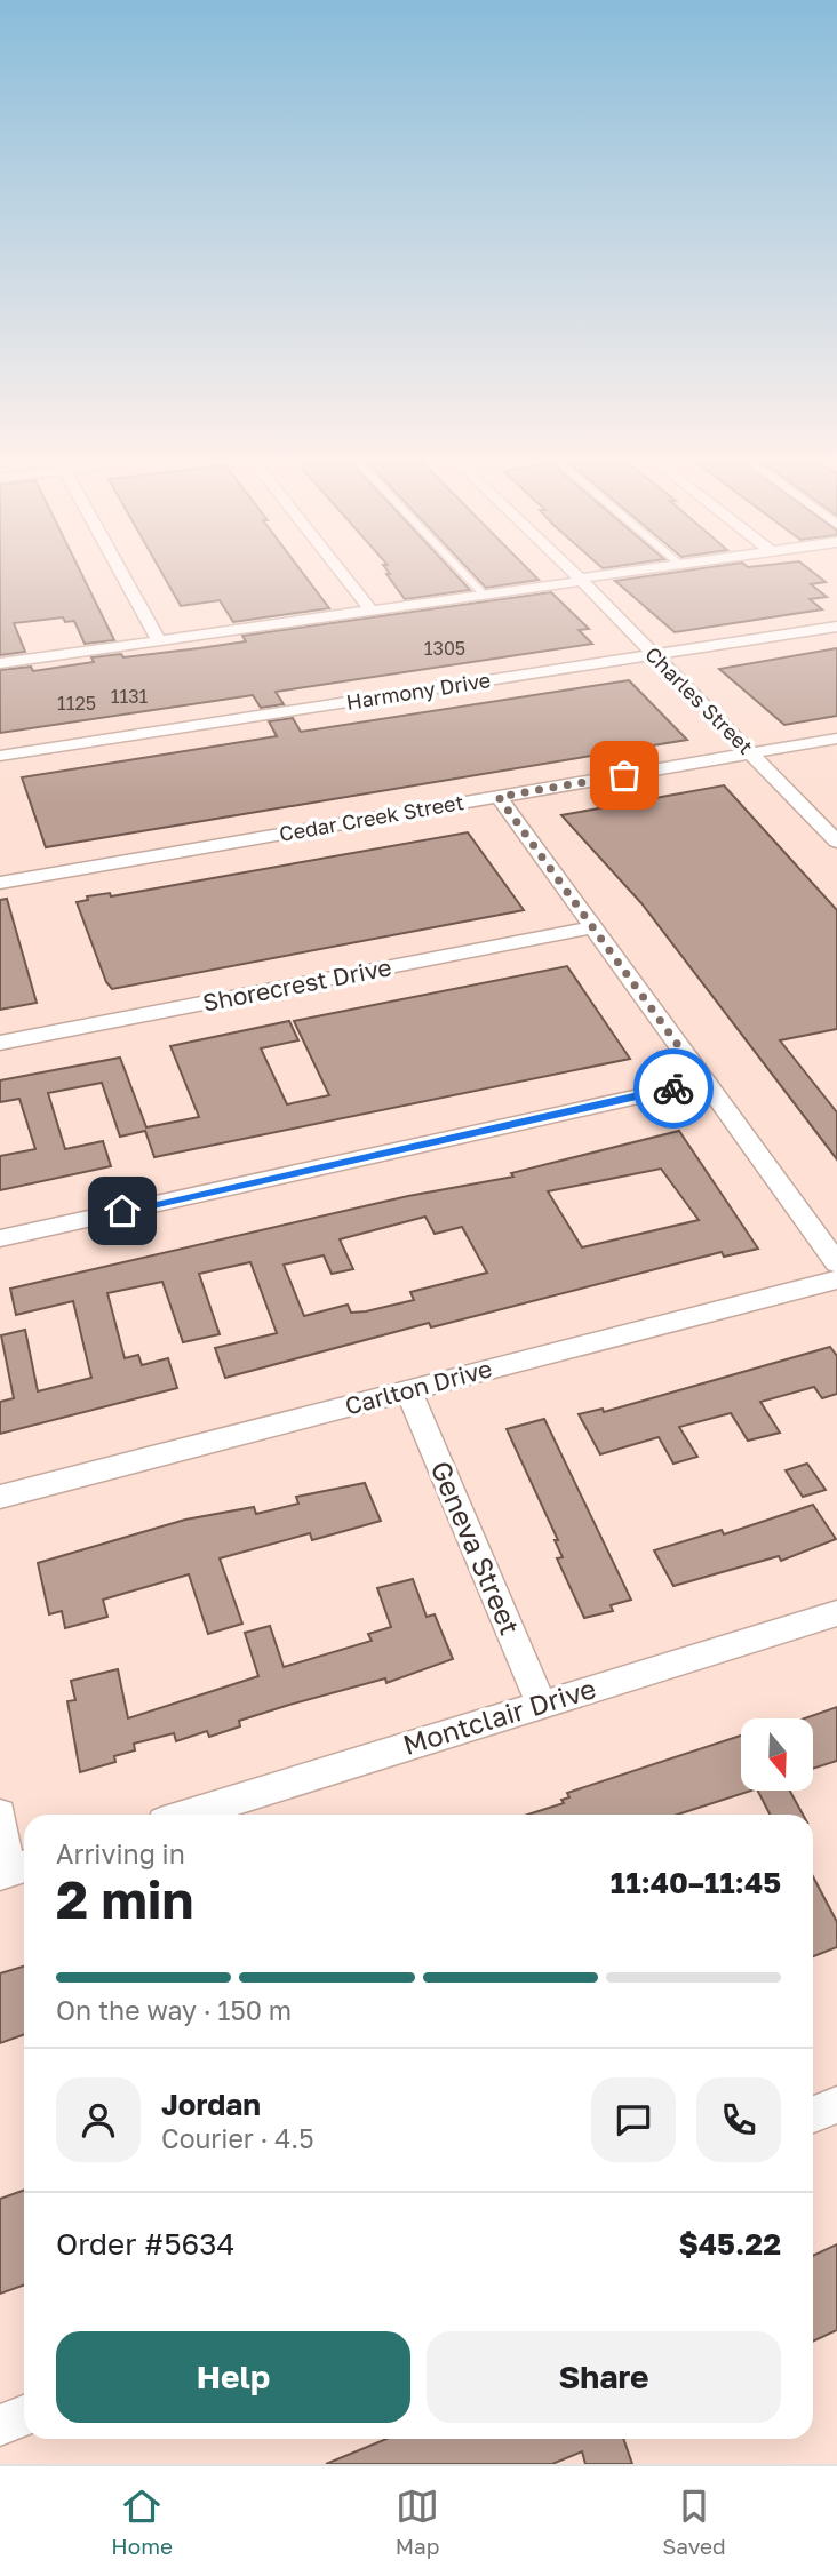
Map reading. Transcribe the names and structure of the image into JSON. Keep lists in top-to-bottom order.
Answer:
{
  "streets": {
    "street": [
      "Harmony Drive",
      "Charles Street",
      "Cedar Creek Street",
      "Shorecrest Drive",
      "Carlton Drive",
      "Geneva Street",
      "Montclair Drive"
    ]
  },
  "crossings": [
    ["Harmony Drive", "Charles Street"],
    ["Charles Street", "Cedar Creek Street"],
    ["Carlton Drive", "Geneva Street"],
    ["Geneva Street", "Montclair Drive"]
  ],
  "house_numbers": ["1305", "1131", "1125"],
  "north": "bottom",
  "page": {
    "heading": ["2 min", "Arriving in", "11:40–11:45"],
    "panel": [
      "Jordan",
      "Courier · 4.5",
      "Order #5634",
      "$45.22"
    ],
    "bar": "On the way · 150 m",
    "buttons": ["Help", "Share"],
    "tabs": ["Home", "Map", "Saved"]
  }
}
